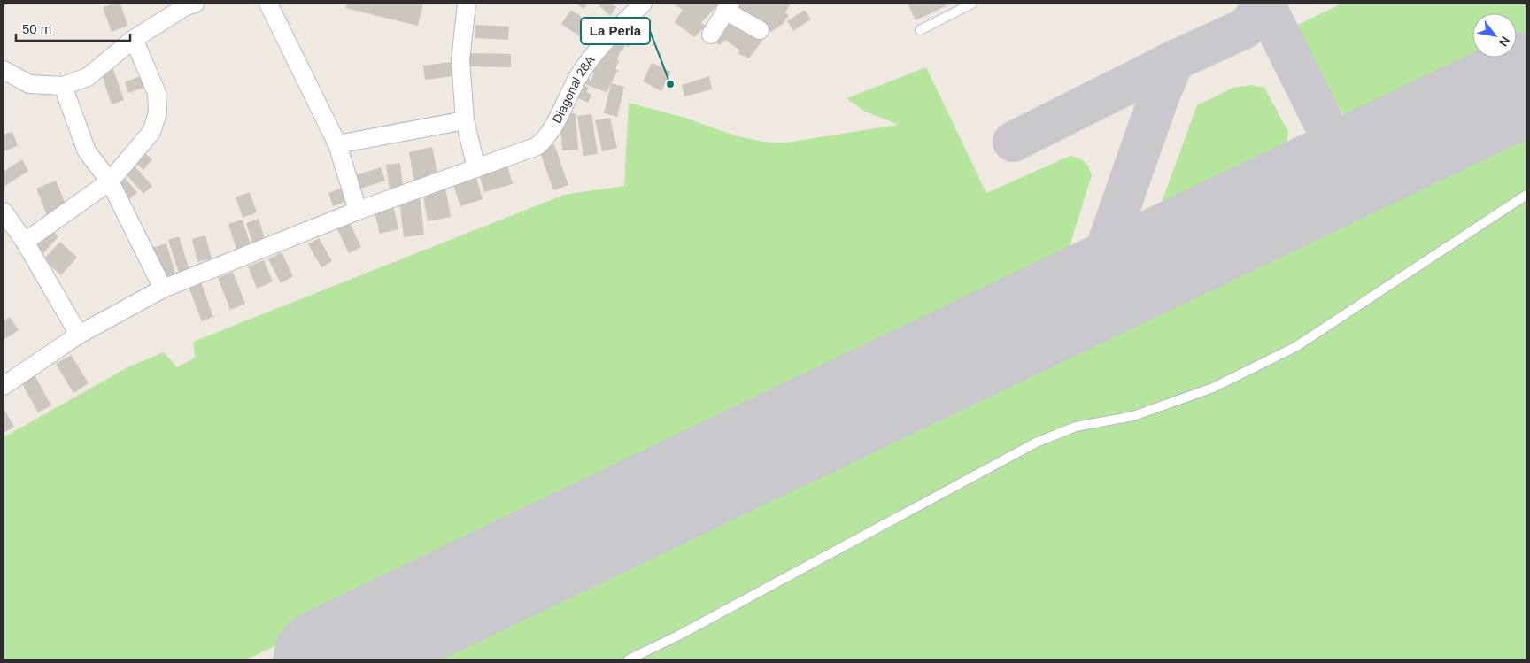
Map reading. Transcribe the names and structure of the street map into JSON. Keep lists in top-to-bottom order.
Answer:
{
  "streets": {
    "street": ["Diagonal 28A"]
  },
  "places": ["La Perla"],
  "scale_bar": "50 m",
  "north": "bottom right"
}
